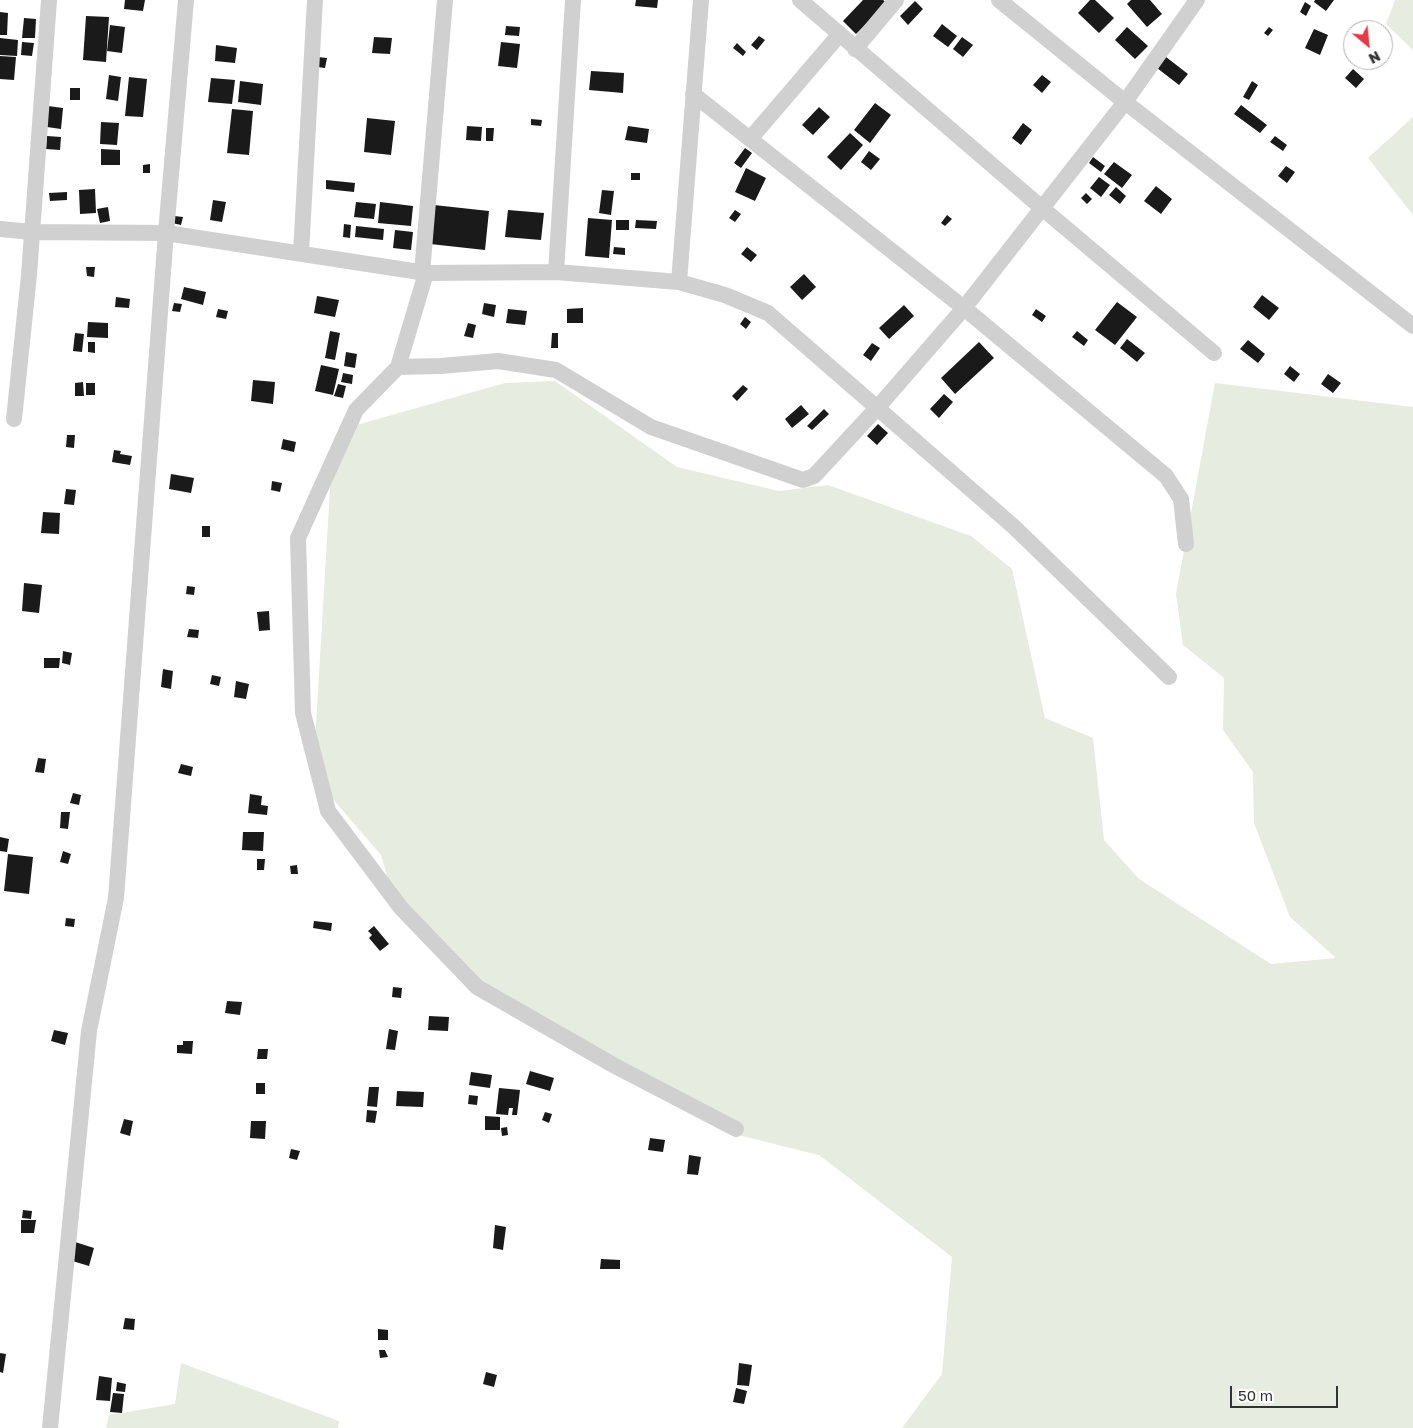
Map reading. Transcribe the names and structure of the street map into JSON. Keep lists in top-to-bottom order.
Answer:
{
  "scale_bar": "50 m",
  "north": "bottom right"
}
